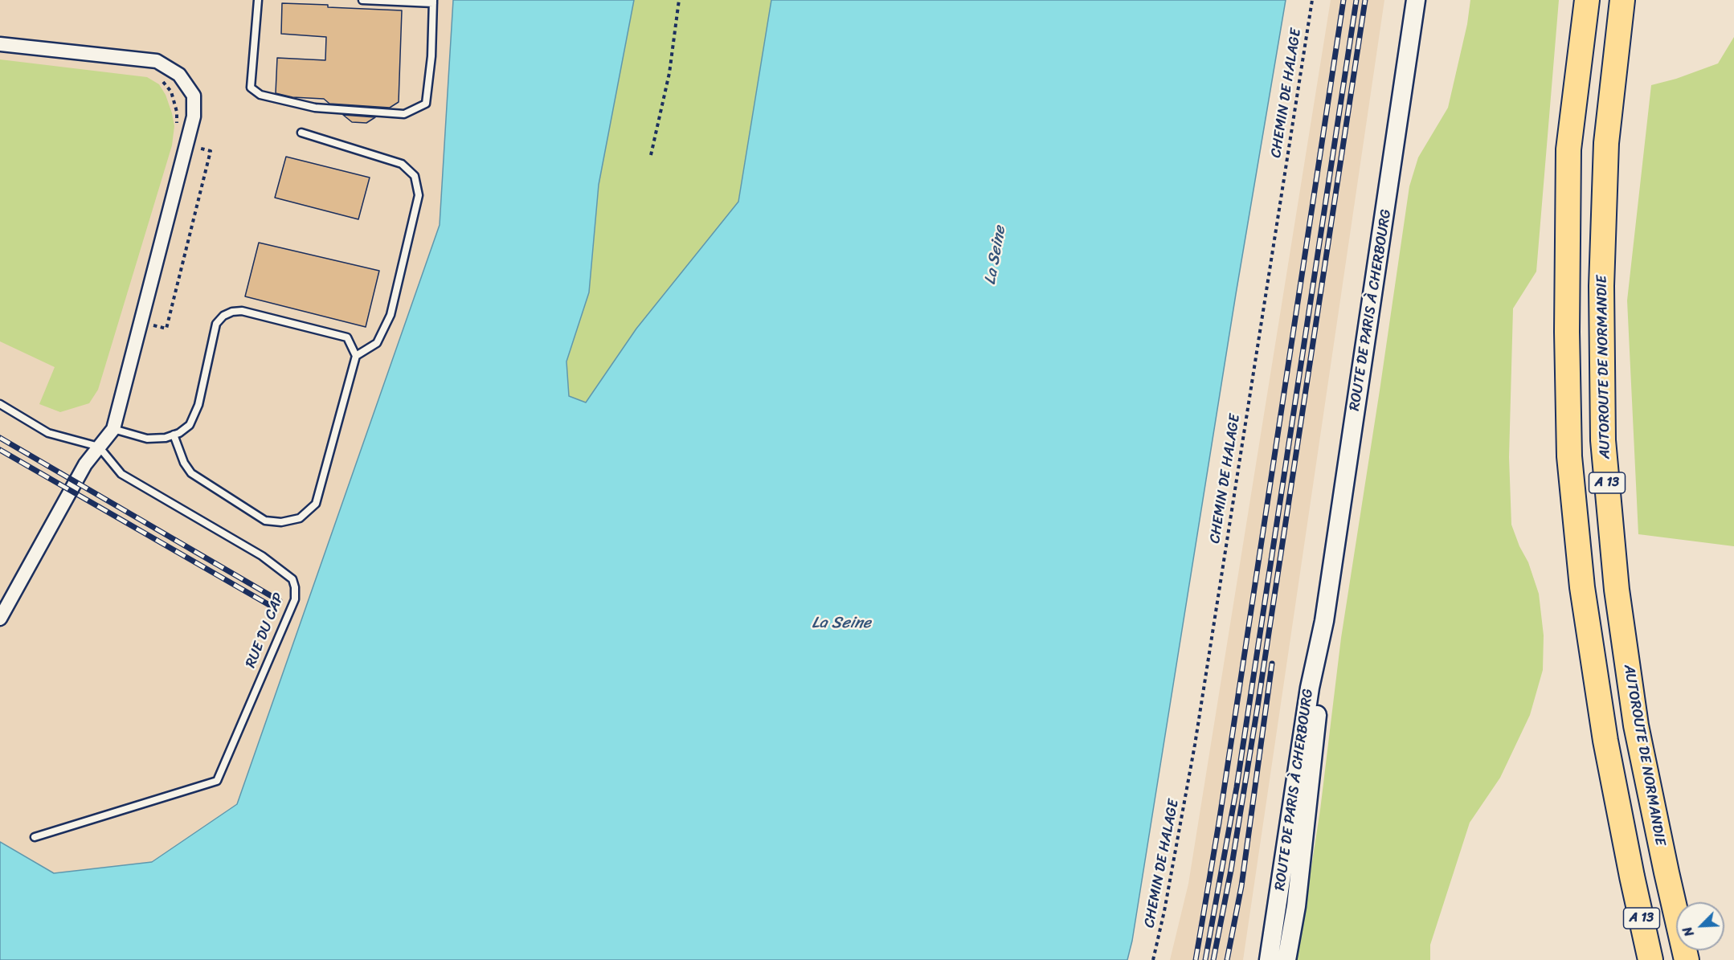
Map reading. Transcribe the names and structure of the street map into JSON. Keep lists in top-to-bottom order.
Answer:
{
  "streets": {
    "highway": ["AUTOROUTE DE NORMANDIE", "A 13"],
    "main road": ["ROUTE DE PARIS À CHERBOURG"],
    "lane": ["RUE DU CAP"],
    "path": ["CHEMIN DE HALAGE"]
  },
  "water": ["La Seine"],
  "north": "bottom left"
}
